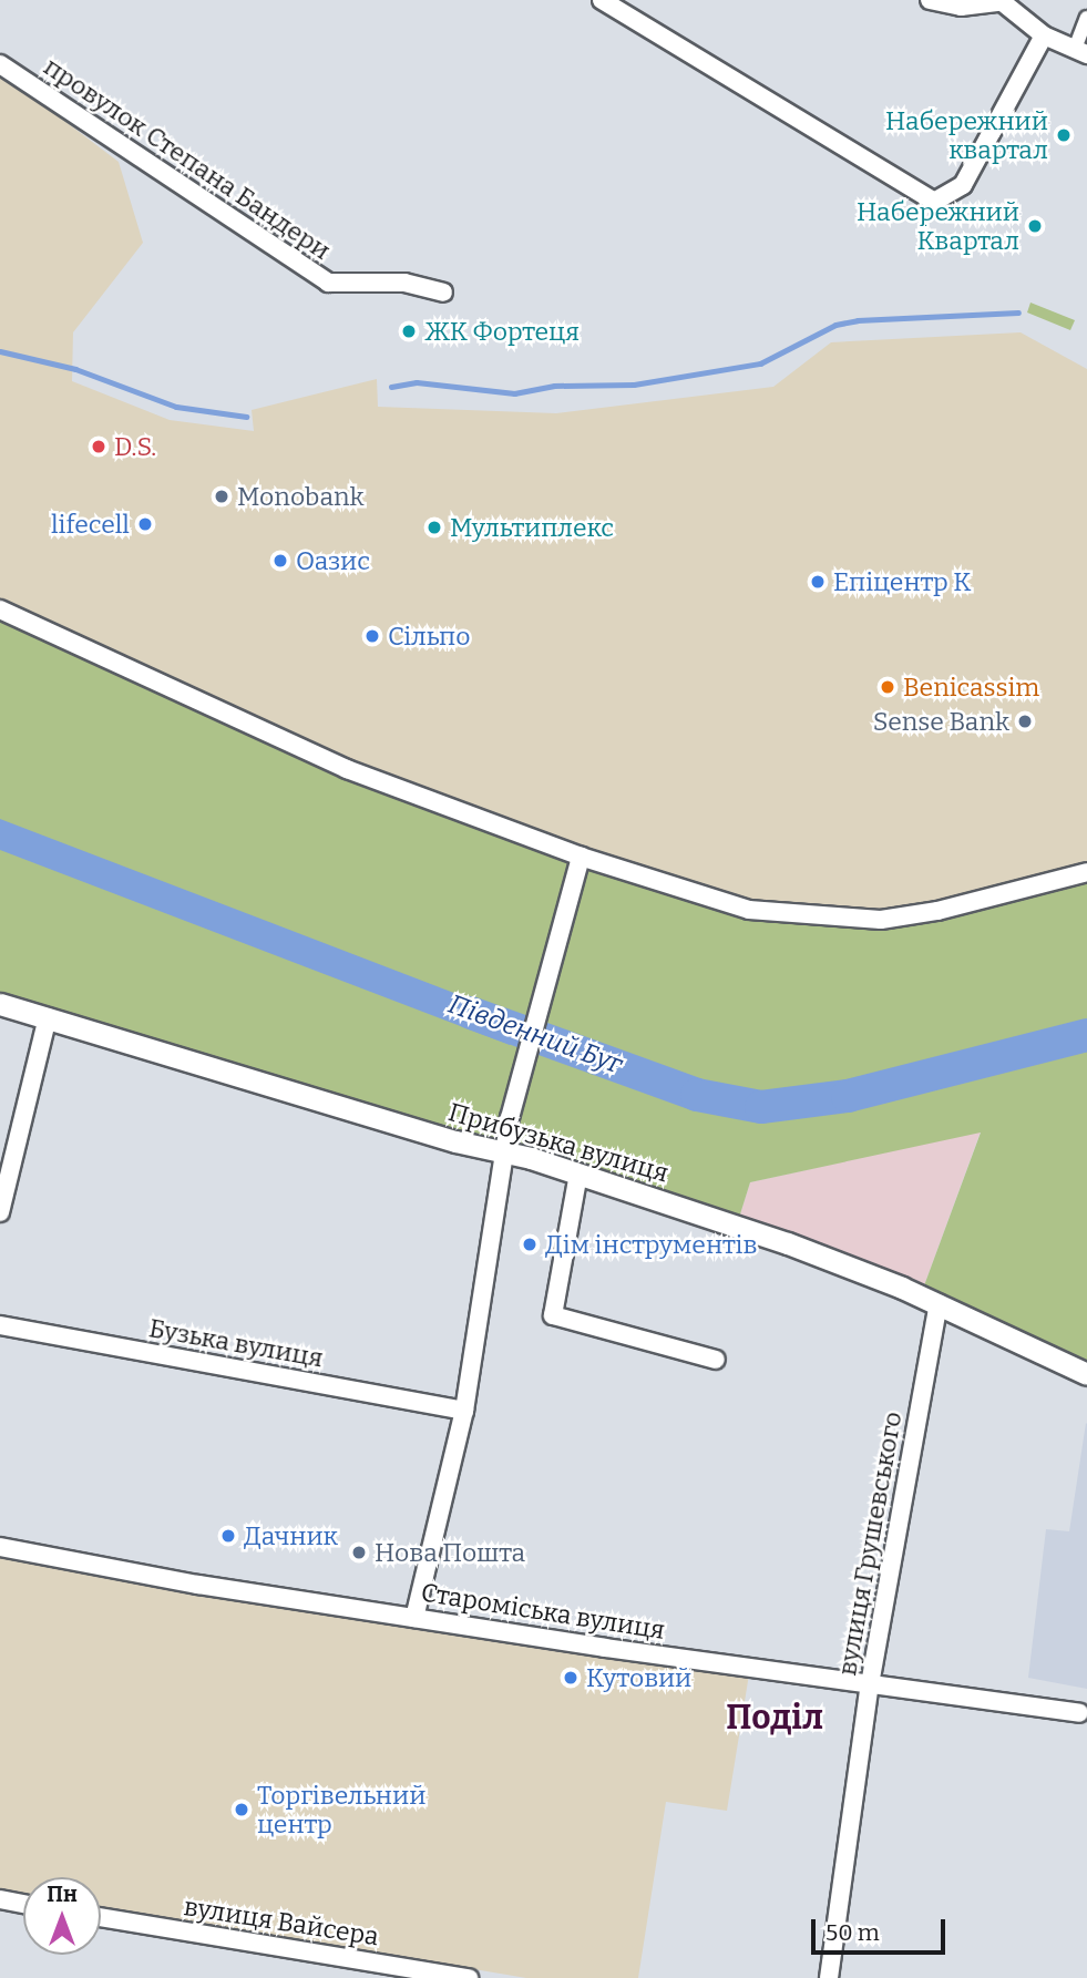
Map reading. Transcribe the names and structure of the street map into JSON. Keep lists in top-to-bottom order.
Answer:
{
  "streets": {
    "street": [
      "провулок Степана Бандери",
      "Прибузька вулиця",
      "Бузька вулиця",
      "вулиця Грушевського",
      "Староміська вулиця",
      "вулиця Вайсера"
    ]
  },
  "crossings": [
    ["Прибузька вулиця", "вулиця Грушевського"],
    ["вулиця Грушевського", "Староміська вулиця"]
  ],
  "districts": ["Поділ"],
  "water": ["Південний Буг"],
  "places": [
    "Набережний квартал",
    "Набережний Квартал",
    "ЖК Фортеця",
    "D.S.",
    "Monobank",
    "lifecell",
    "Мультиплекс",
    "Оазис",
    "Епіцентр К",
    "Сільпо",
    "Benicassim",
    "Sense Bank",
    "Дім інструментів",
    "Дачник",
    "Нова Пошта",
    "Кутовий",
    "Торгівельний центр"
  ],
  "scale_bar": "50 m",
  "north": "top"
}
